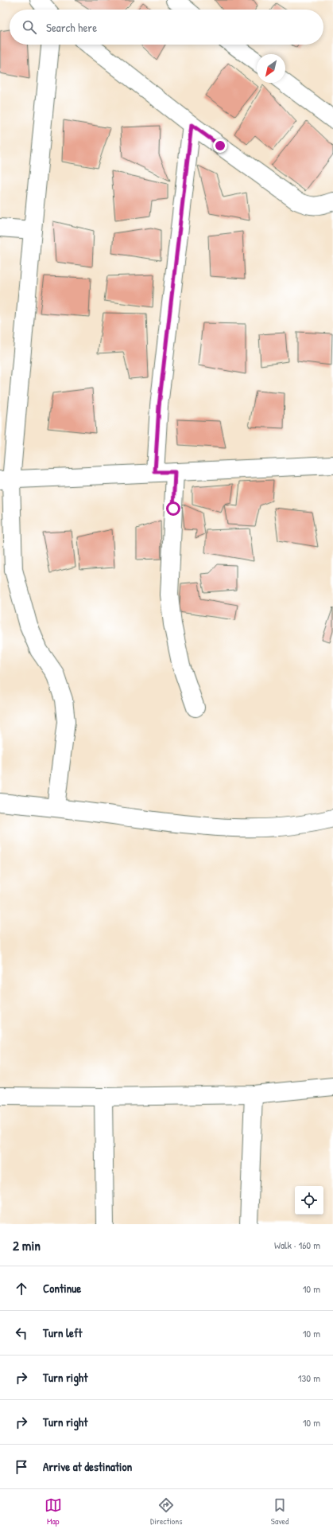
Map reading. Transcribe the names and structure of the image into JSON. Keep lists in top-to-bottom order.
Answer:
{
  "north": "bottom left",
  "page": {
    "search": "Search here",
    "heading": ["2 min", "Walk · 160 m"],
    "list": [
      ["Continue", "10 m"],
      ["Turn left", "10 m"],
      ["Turn right", "130 m"],
      ["Turn right", "10 m"],
      "Arrive at destination"
    ],
    "nav": ["Map", "Directions", "Saved"]
  }
}
